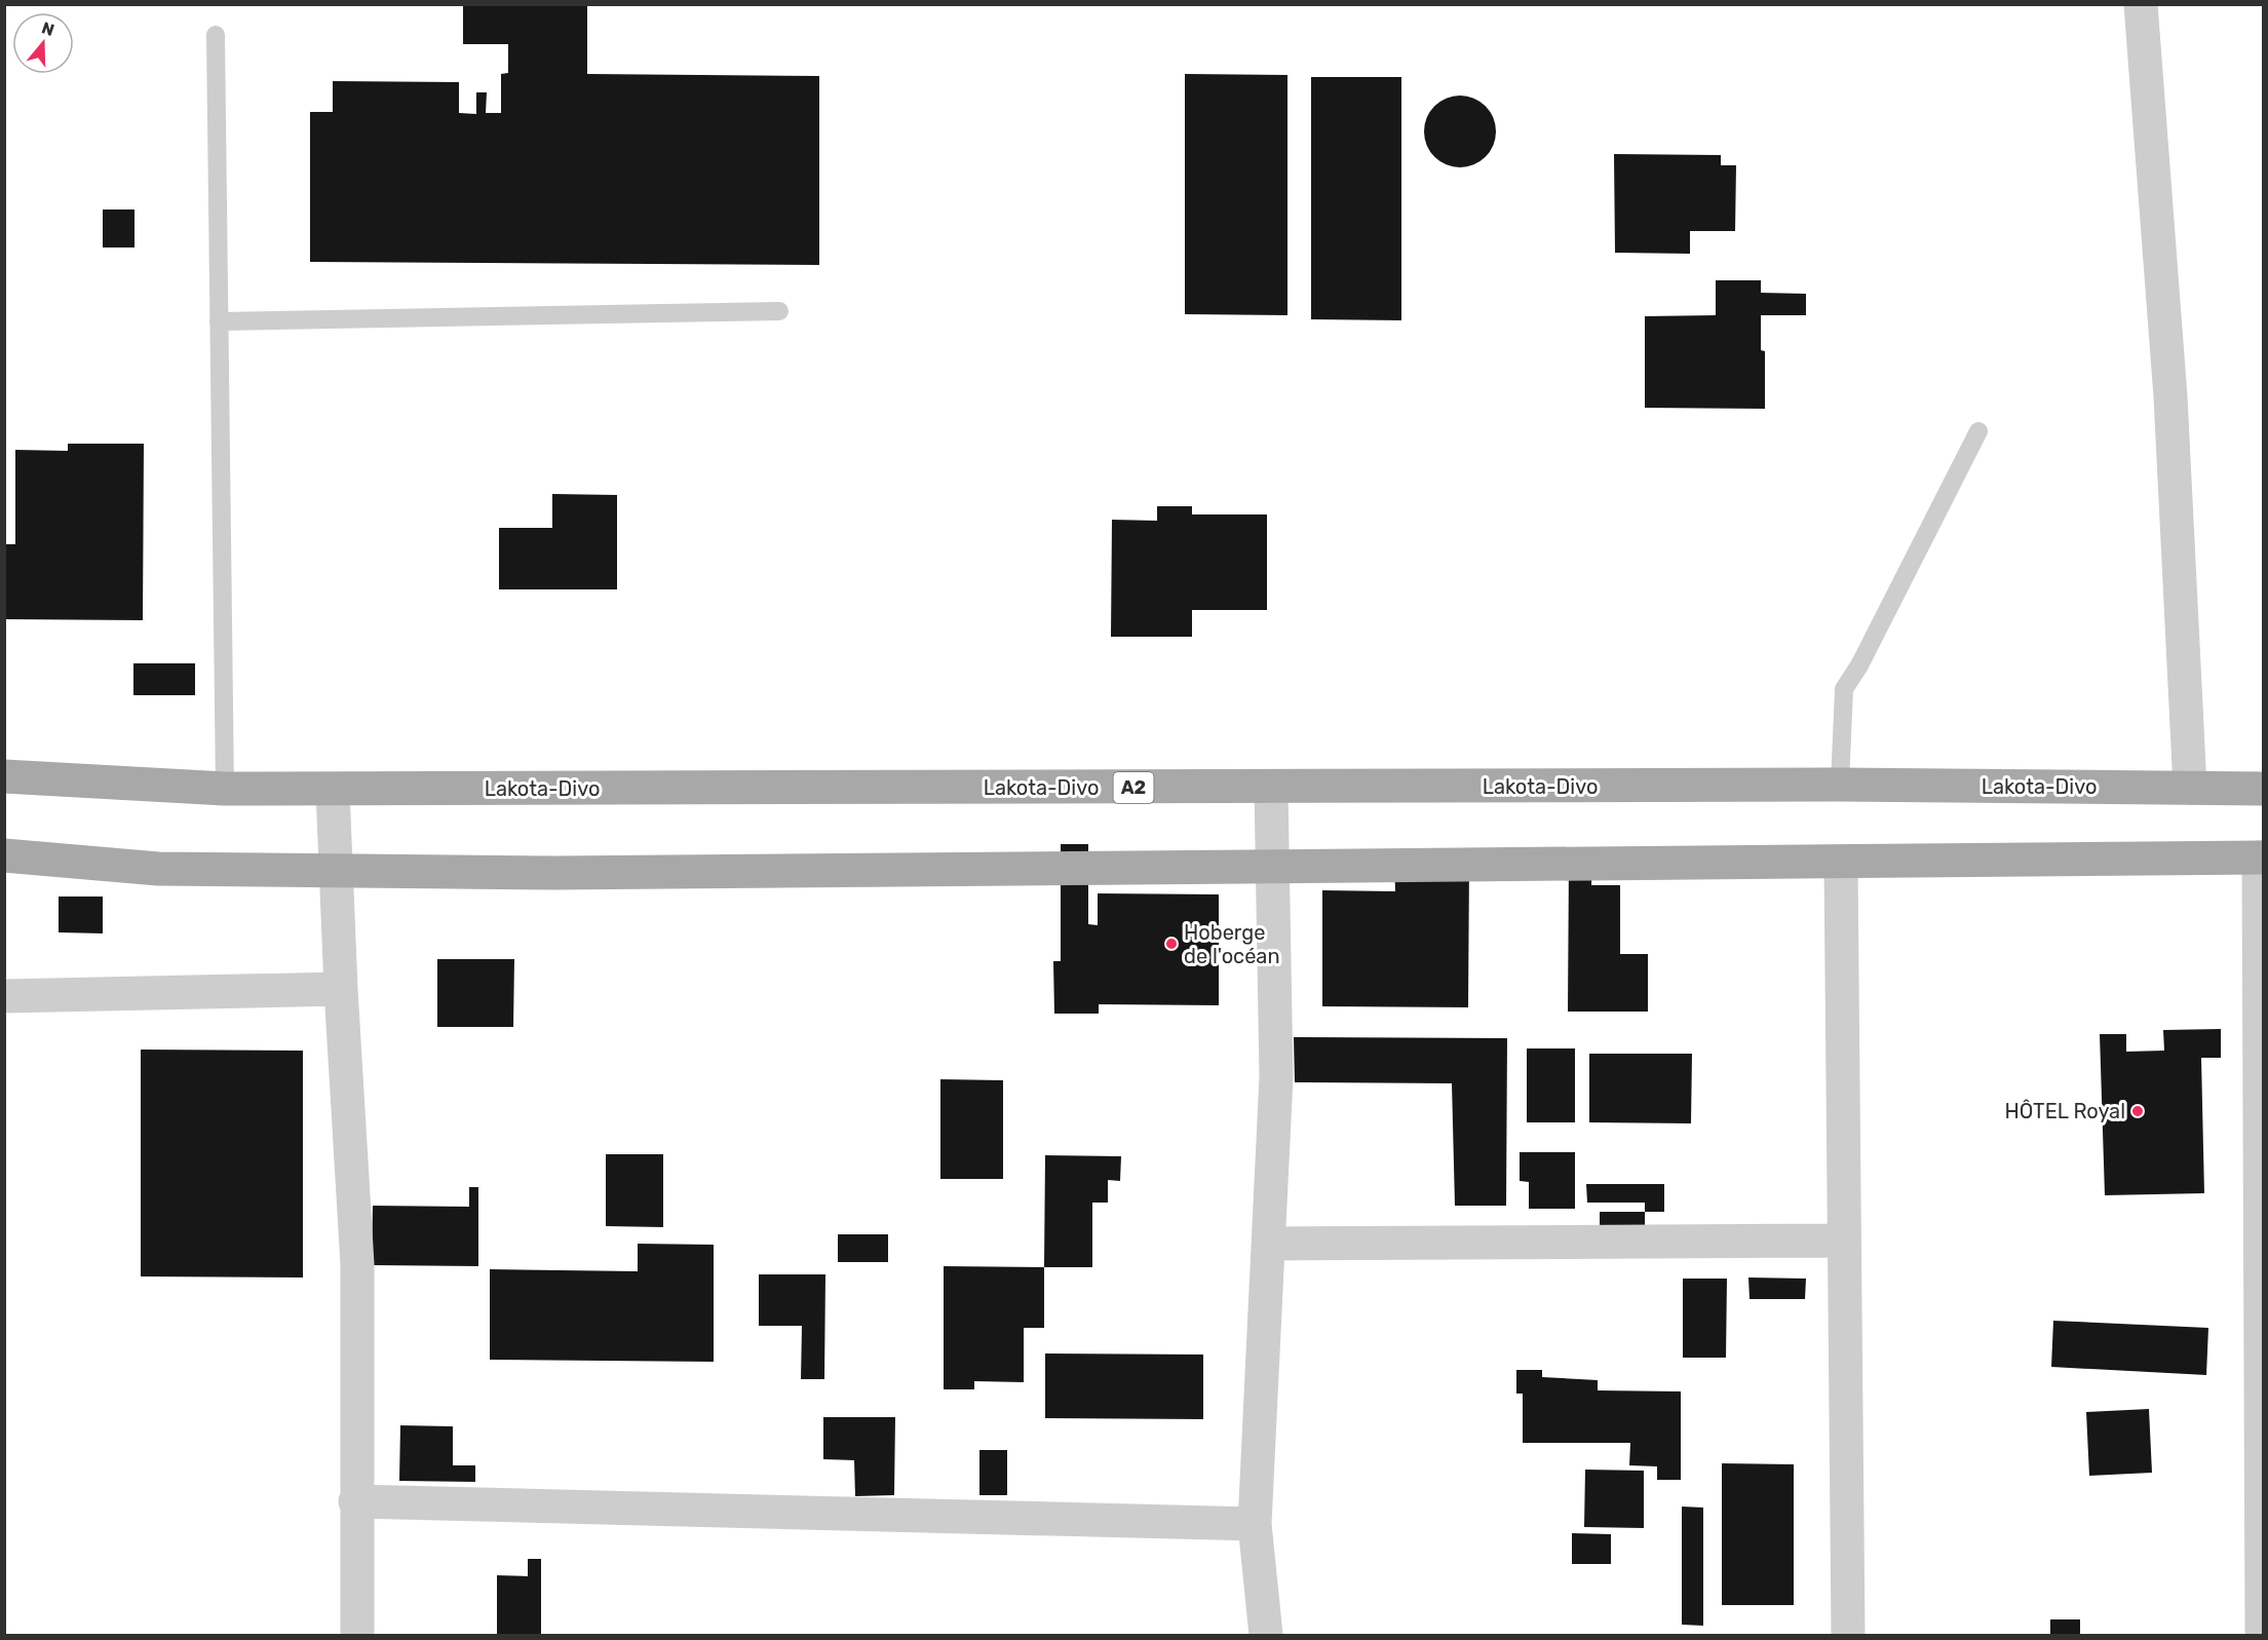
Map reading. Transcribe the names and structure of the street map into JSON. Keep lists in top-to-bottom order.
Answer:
{
  "streets": {
    "main road": ["Lakota-Divo", "A2"]
  },
  "places": ["Hoberge de l'océan", "HÔTEL Royal"],
  "north": "top"
}
